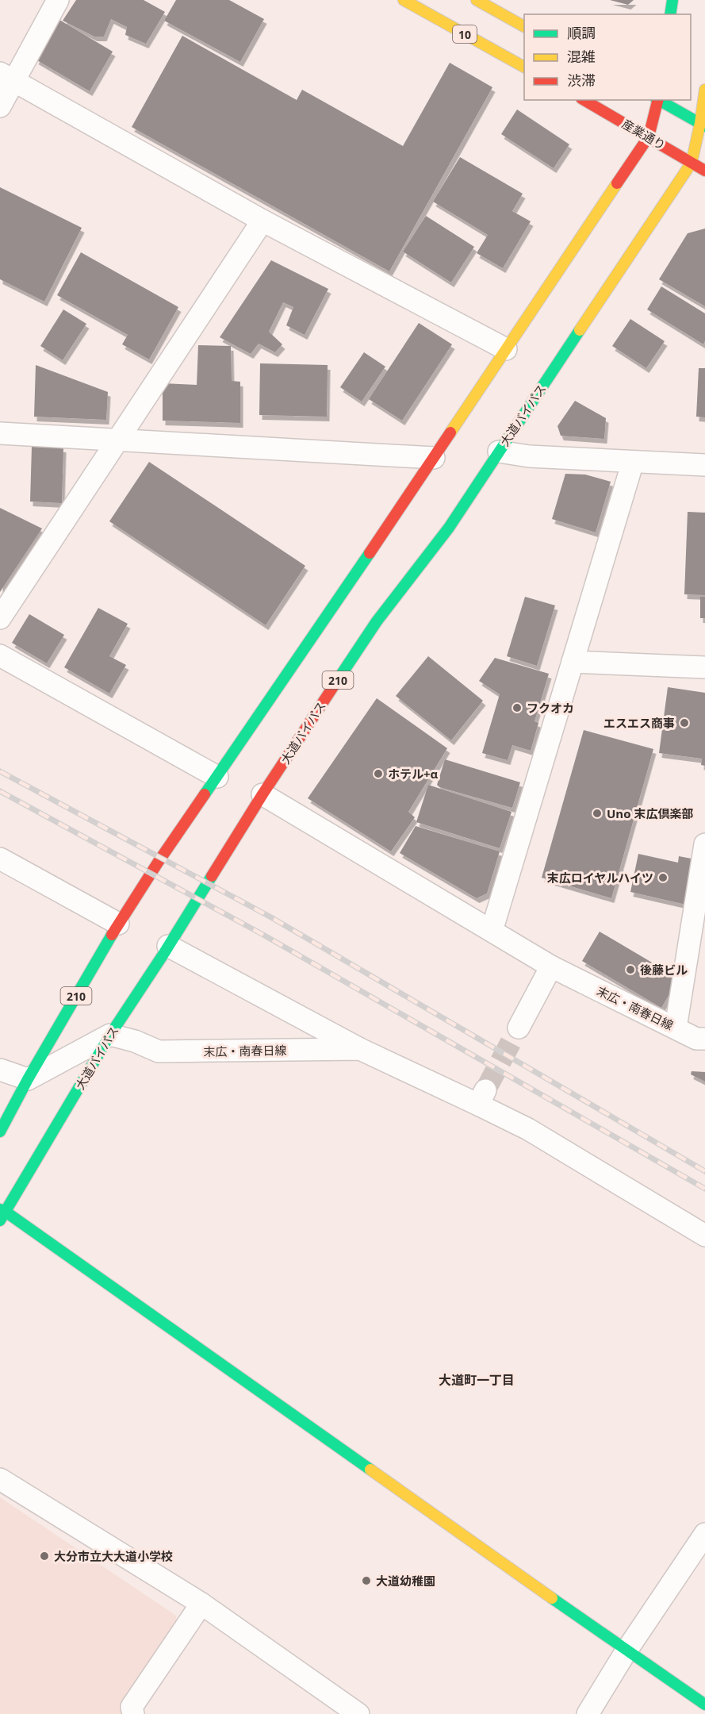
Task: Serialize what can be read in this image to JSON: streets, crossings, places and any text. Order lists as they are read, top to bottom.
{
  "streets": {
    "main road": [
      "10",
      "産業通り",
      "大道バイパス",
      "210"
    ],
    "street": ["末広・南春日線"]
  },
  "crossings": [
    ["産業通り", "大道バイパス"],
    ["産業通り", "210"],
    ["大道バイパス", "末広・南春日線"]
  ],
  "districts": ["大道町一丁目"],
  "places": [
    "フクオカ",
    "エスエス商事",
    "ホテル+α",
    "Uno 末広倶楽部",
    "末広ロイヤルハイツ",
    "後藤ビル",
    "大分市立大大道小学校",
    "大道幼稚園"
  ],
  "legend": ["順調", "混雑", "渋滞"]
}
